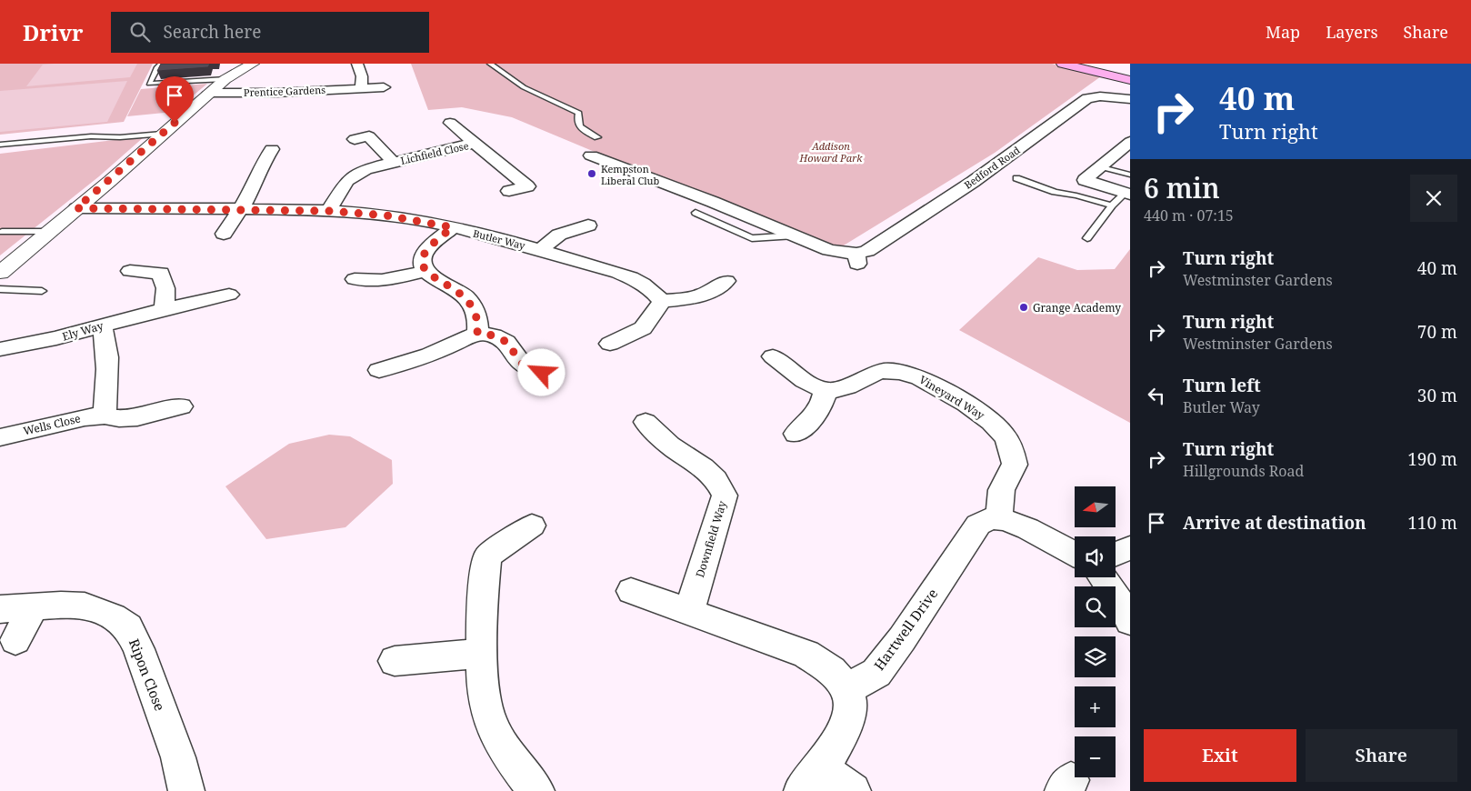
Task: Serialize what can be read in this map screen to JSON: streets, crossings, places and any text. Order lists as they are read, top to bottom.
{
  "streets": {
    "street": [
      "Prentice Gardens",
      "Lichfield Close",
      "Bedford Road",
      "Butler Way",
      "Ely Way",
      "Vineyard Way",
      "Wells Close",
      "Downfield Way",
      "Hartwell Drive",
      "Ripon Close"
    ]
  },
  "crossings": [
    ["Lichfield Close", "Butler Way"],
    ["Vineyard Way", "Hartwell Drive"]
  ],
  "parks": ["Addison Howard Park"],
  "places": ["Kempston Liberal Club", "Grange Academy"],
  "north": "left",
  "page": {
    "header": "Drivr",
    "search": "Search here",
    "nav": ["Map", "Layers", "Share"],
    "turn": ["40 m", "Turn right"],
    "heading": ["6 min", "440 m · 07:15"],
    "list": [
      {
        "name": "Turn right",
        "note": "Westminster Gardens",
        "value": "40 m"
      },
      {
        "name": "Turn right",
        "note": "Westminster Gardens",
        "value": "70 m"
      },
      {
        "name": "Turn left",
        "note": "Butler Way",
        "value": "30 m"
      },
      {
        "name": "Turn right",
        "note": "Hillgrounds Road",
        "value": "190 m"
      },
      {
        "name": "Arrive at destination",
        "value": "110 m"
      }
    ],
    "map_buttons": ["+", "−"],
    "buttons": ["Exit", "Share"]
  }
}
